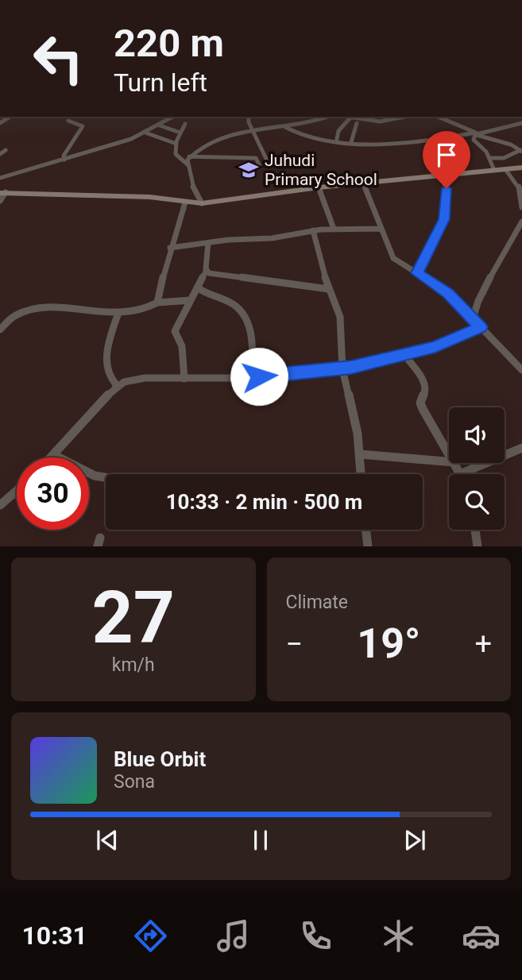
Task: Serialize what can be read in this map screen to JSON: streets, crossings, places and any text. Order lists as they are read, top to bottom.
{
  "places": {
    "school or university": ["Juhudi Primary School"]
  },
  "page": {
    "turn": ["220 m", "Turn left"],
    "limit": "30",
    "trip": "10:33 · 2 min · 500 m",
    "tile": [
      ["27", "km/h"],
      "Climate"
    ],
    "heat": ["−", "19°", "+"],
    "song": ["Blue Orbit", "Sona"],
    "tabs": "10:31"
  }
}
